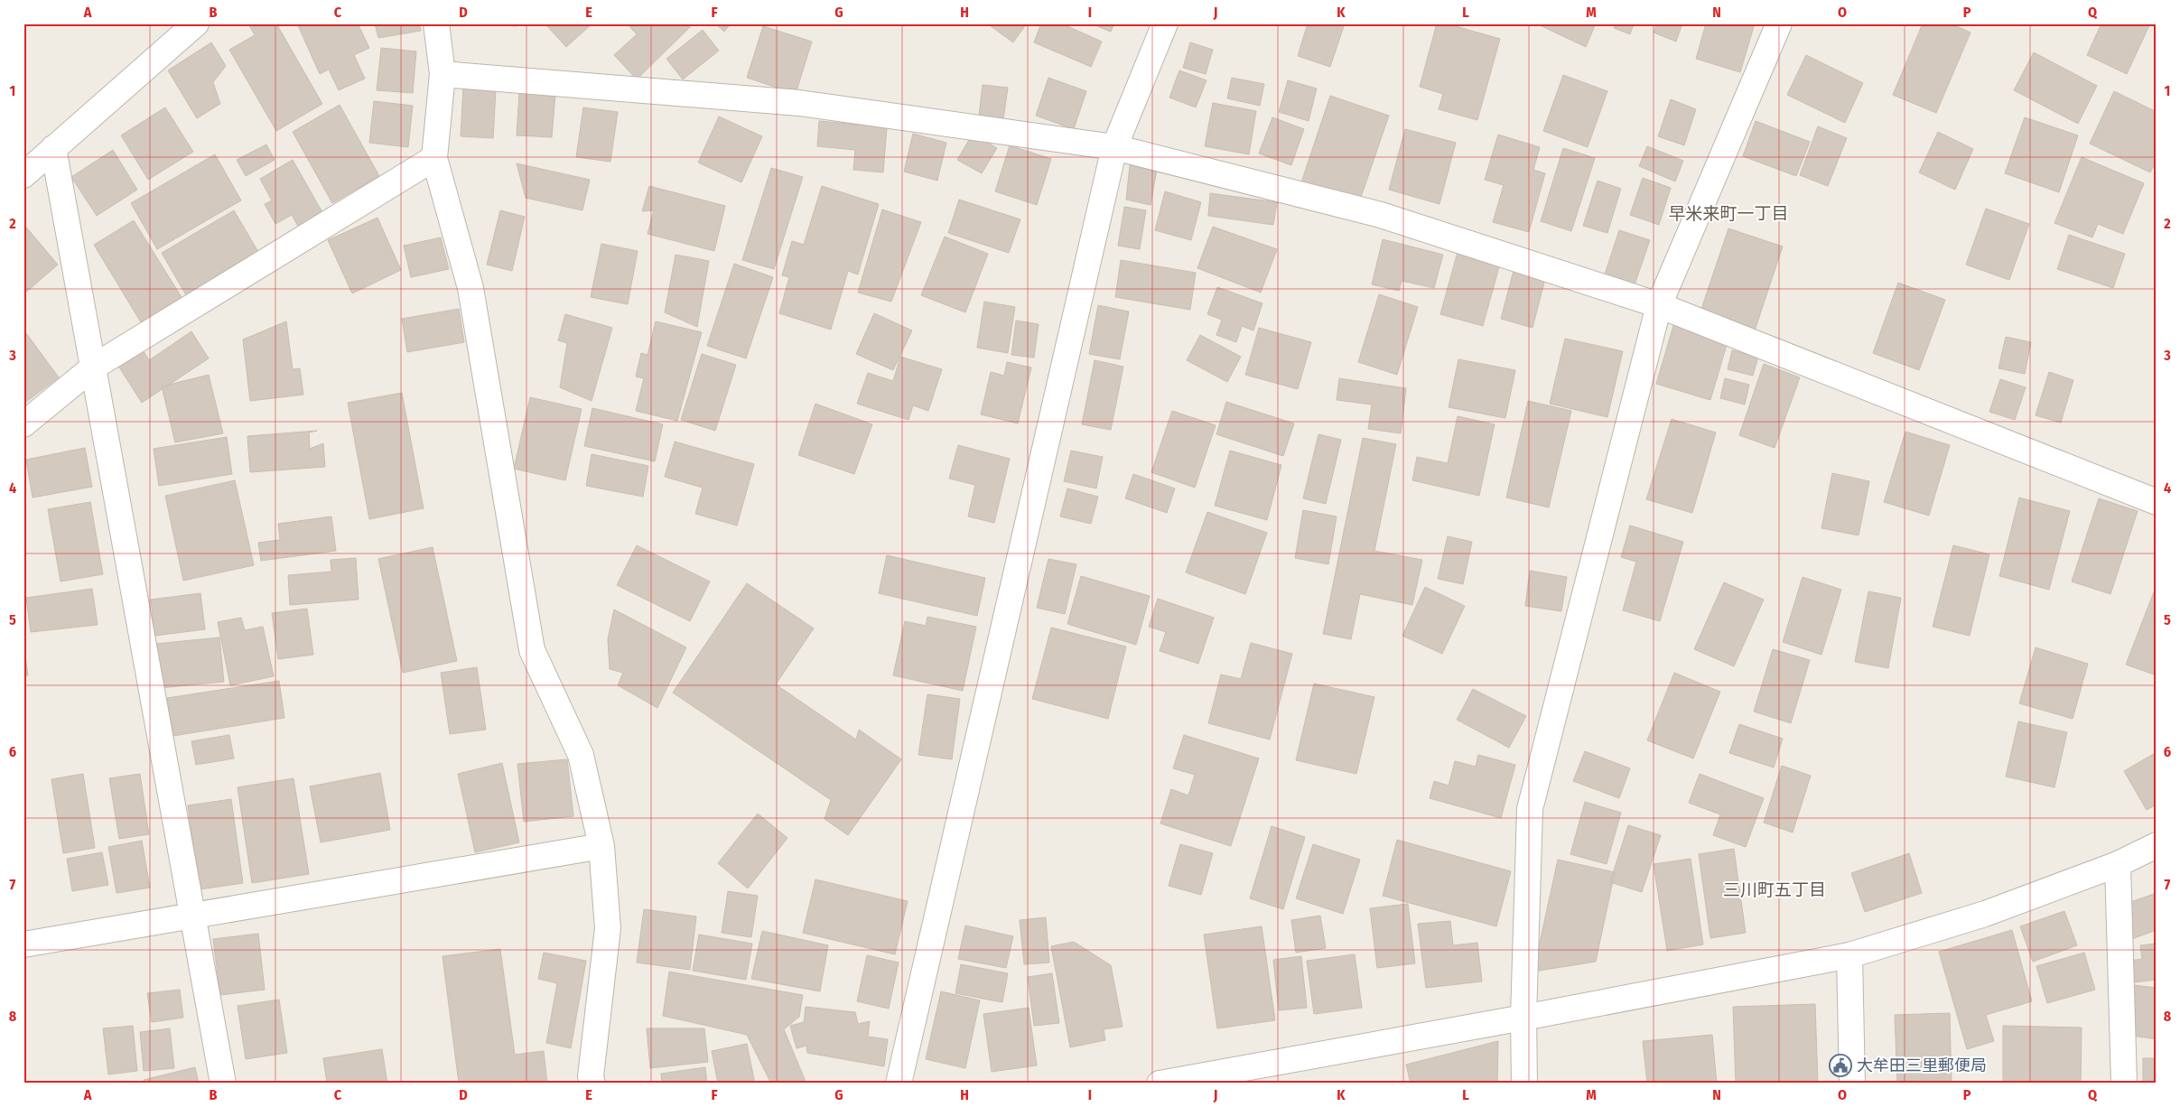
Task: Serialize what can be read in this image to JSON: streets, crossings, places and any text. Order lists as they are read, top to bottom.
{
  "districts": ["早米来町一丁目", "三川町五丁目"],
  "places": {
    "public building": ["大牟田三里郵便局"]
  },
  "grid": {
    "columns": [
      "A",
      "B",
      "C",
      "D",
      "E",
      "F",
      "G",
      "H",
      "I",
      "J",
      "K",
      "L",
      "M",
      "N",
      "O",
      "P",
      "Q"
    ],
    "rows": [
      "1",
      "2",
      "3",
      "4",
      "5",
      "6",
      "7",
      "8"
    ]
  }
}
